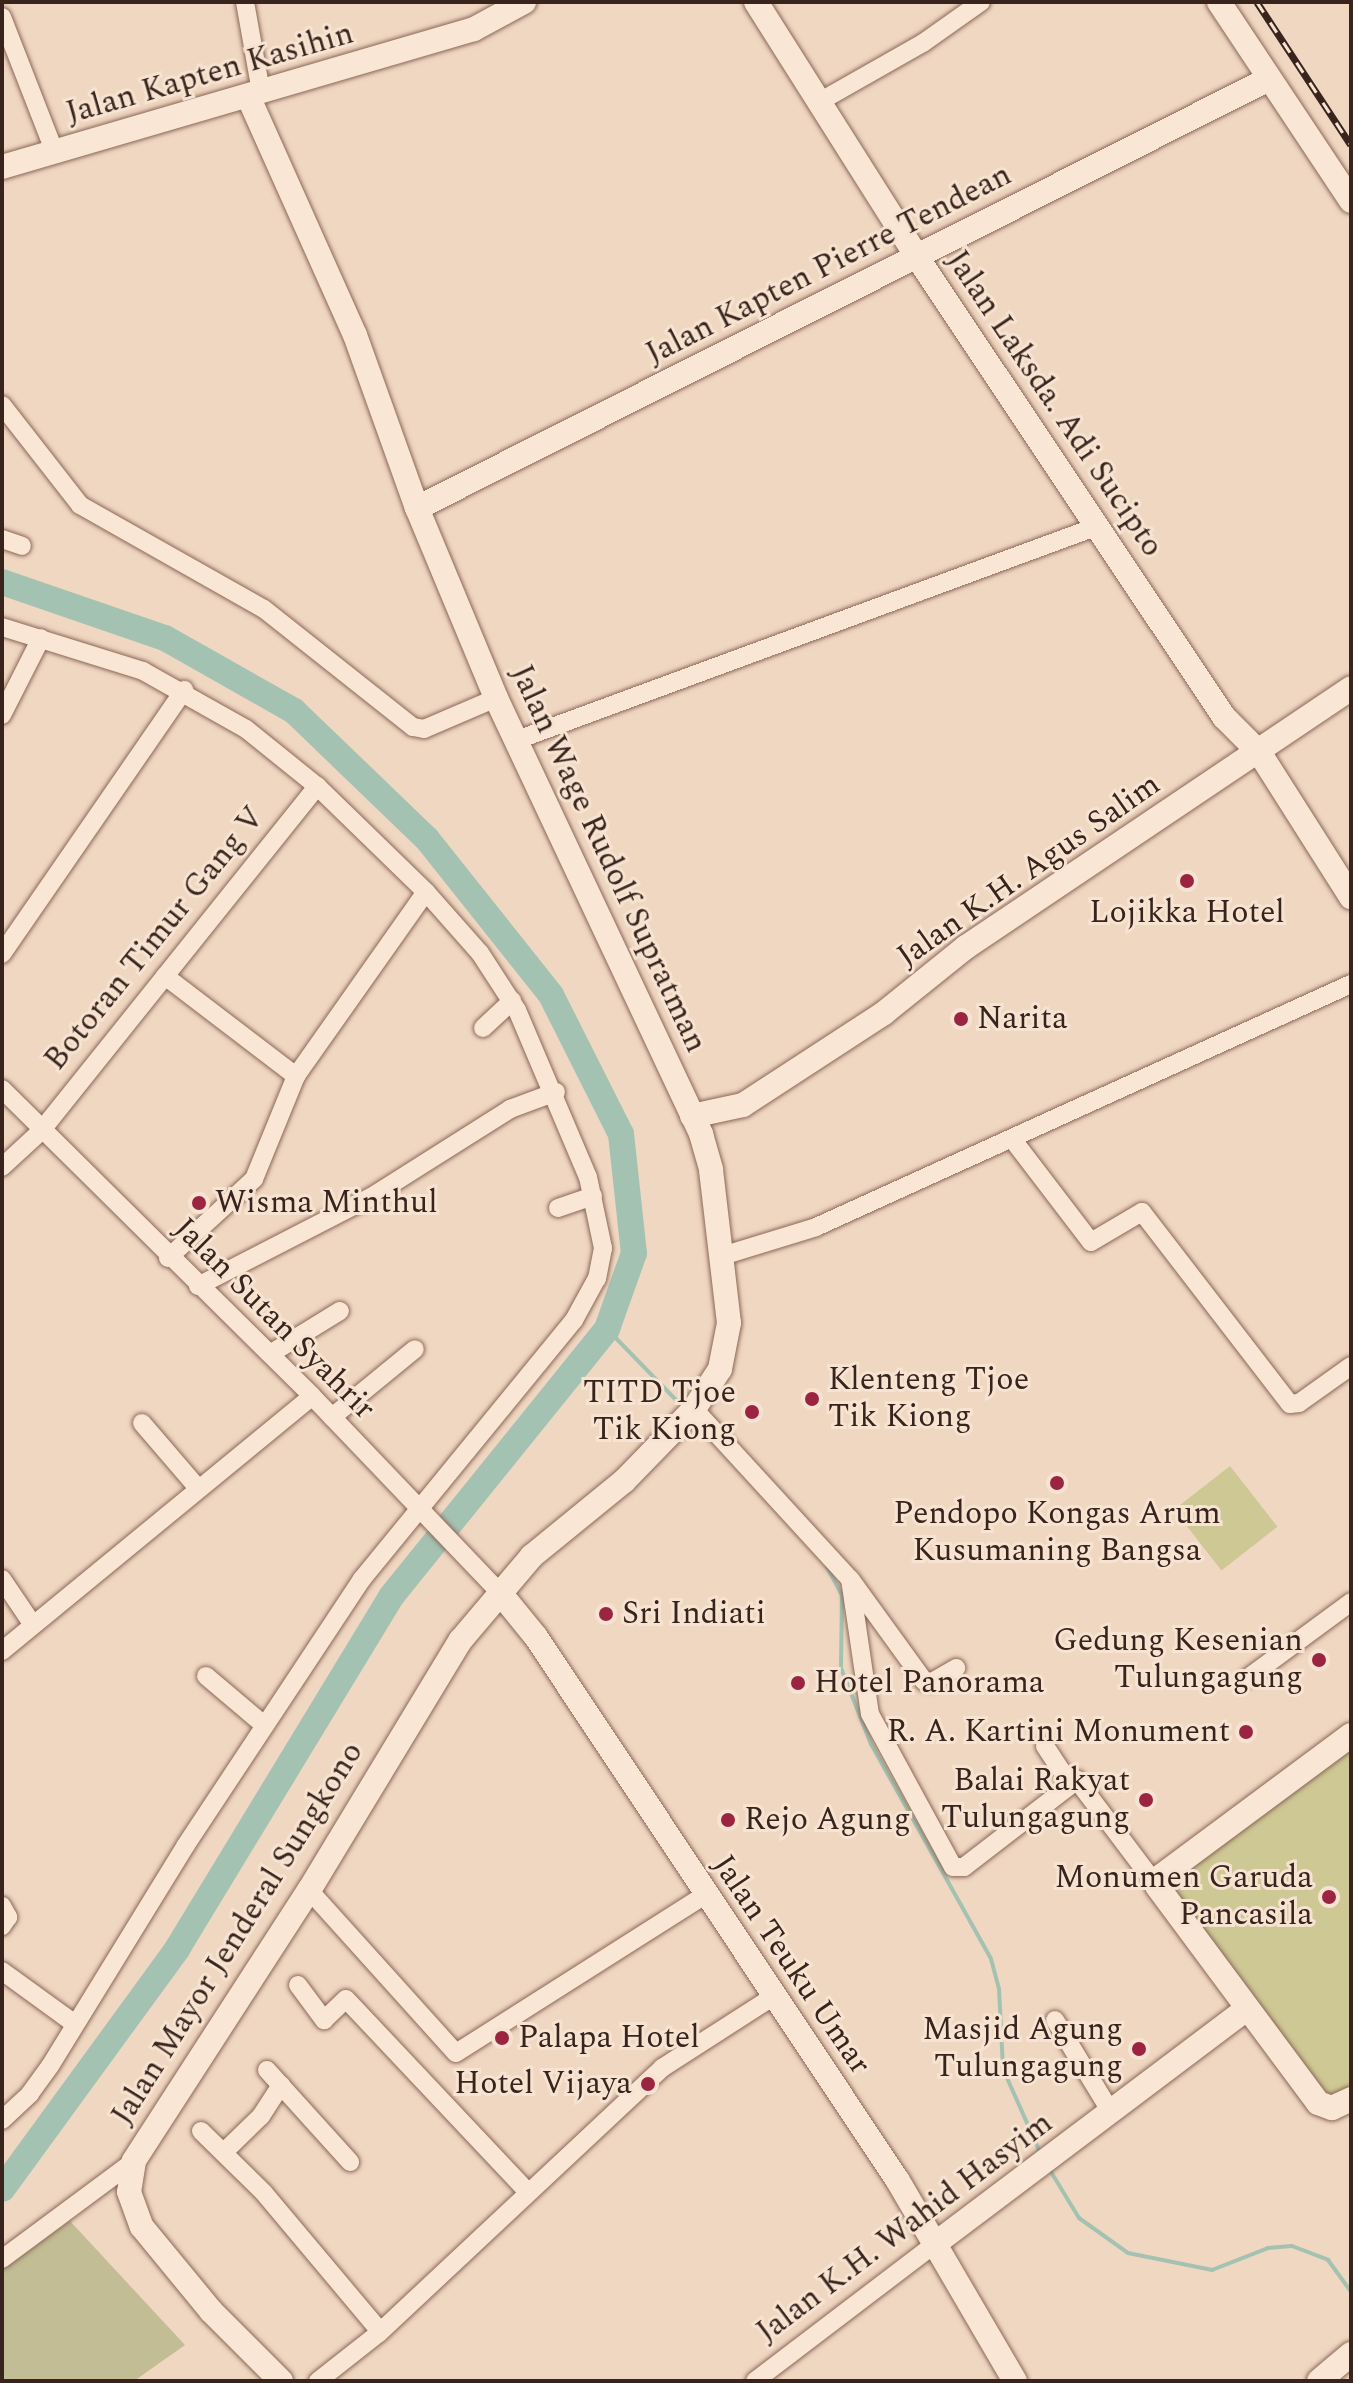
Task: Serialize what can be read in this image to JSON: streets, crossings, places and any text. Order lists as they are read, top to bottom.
{
  "streets": {
    "street": [
      "Jalan Kapten Kasihin",
      "Jalan Kapten Pierre Tendean",
      "Jalan Laksda. Adi Sucipto",
      "Jalan Wage Rudolf Supratman",
      "Jalan K.H. Agus Salim",
      "Botoran Timur Gang V",
      "Jalan Sutan Syahrir",
      "Jalan Mayor Jenderal Sungkono",
      "Jalan Teuku Umar",
      "Jalan K.H. Wahid Hasyim"
    ]
  },
  "crossings": [
    ["Jalan Kapten Kasihin", "Jalan Wage Rudolf Supratman"],
    ["Jalan Kapten Pierre Tendean", "Jalan Laksda. Adi Sucipto"],
    ["Jalan Kapten Pierre Tendean", "Jalan Wage Rudolf Supratman"],
    ["Jalan Laksda. Adi Sucipto", "Jalan K.H. Agus Salim"],
    ["Jalan Wage Rudolf Supratman", "Jalan K.H. Agus Salim"],
    ["Jalan Wage Rudolf Supratman", "Jalan Sutan Syahrir"],
    ["Jalan Wage Rudolf Supratman", "Jalan Mayor Jenderal Sungkono"],
    ["Jalan Wage Rudolf Supratman", "Jalan Teuku Umar"],
    ["Botoran Timur Gang V", "Jalan Sutan Syahrir"],
    ["Jalan Sutan Syahrir", "Jalan Mayor Jenderal Sungkono"],
    ["Jalan Sutan Syahrir", "Jalan Teuku Umar"],
    ["Jalan Mayor Jenderal Sungkono", "Jalan Teuku Umar"],
    ["Jalan Teuku Umar", "Jalan K.H. Wahid Hasyim"]
  ],
  "places": [
    "Lojikka Hotel",
    "Narita",
    "Wisma Minthul",
    "Klenteng Tjoe Tik Kiong",
    "TITD Tjoe Tik Kiong",
    "Pendopo Kongas Arum Kusumaning Bangsa",
    "Sri Indiati",
    "Gedung Kesenian Tulungagung",
    "Hotel Panorama",
    "R. A. Kartini Monument",
    "Balai Rakyat Tulungagung",
    "Rejo Agung",
    "Monumen Garuda Pancasila",
    "Palapa Hotel",
    "Masjid Agung Tulungagung",
    "Hotel Vijaya"
  ]
}
